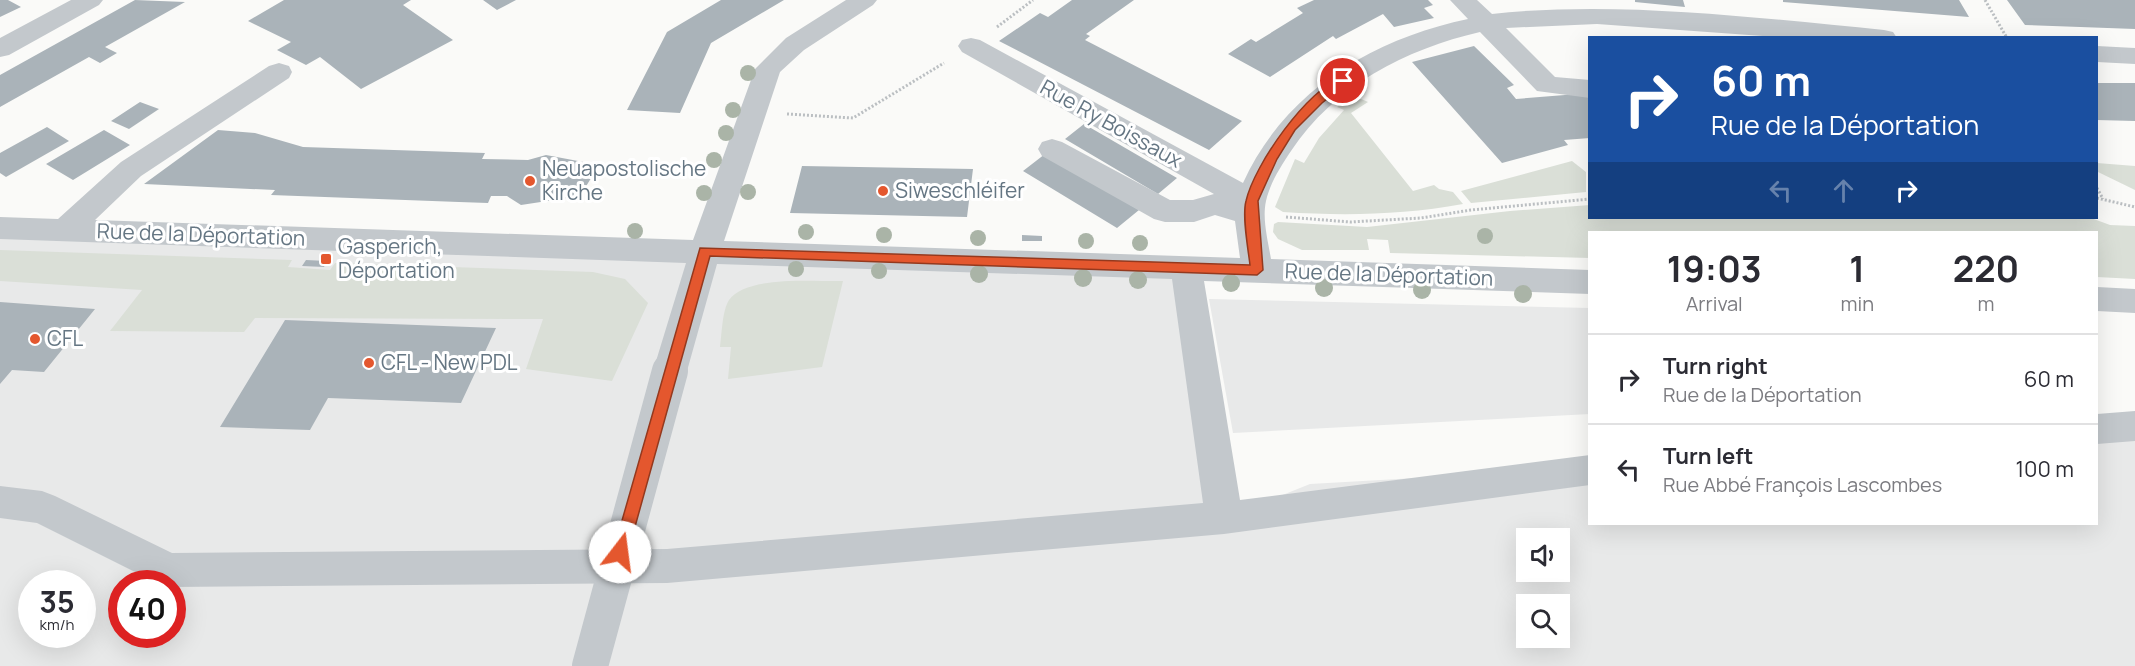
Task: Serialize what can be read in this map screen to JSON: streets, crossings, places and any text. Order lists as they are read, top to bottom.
{
  "streets": {
    "street": ["Rue Ry Boissaux", "Rue de la Déportation"]
  },
  "places": {
    "other": [
      "Neuapostolische Kirche",
      "Siweschléifer",
      "CFL",
      "CFL - New PDL"
    ],
    "transit": ["Gasperich, Déportation"]
  },
  "page": {
    "turn": ["60 m", "Rue de la Déportation"],
    "eta": [
      "19:03",
      "Arrival",
      "1",
      "min",
      "220",
      "m"
    ],
    "list": [
      {
        "name": "Turn right",
        "note": "Rue de la Déportation",
        "value": "60 m"
      },
      {
        "name": "Turn left",
        "note": "Rue Abbé François Lascombes",
        "value": "100 m"
      }
    ],
    "speed": "35 km/h",
    "limit": "40"
  }
}
